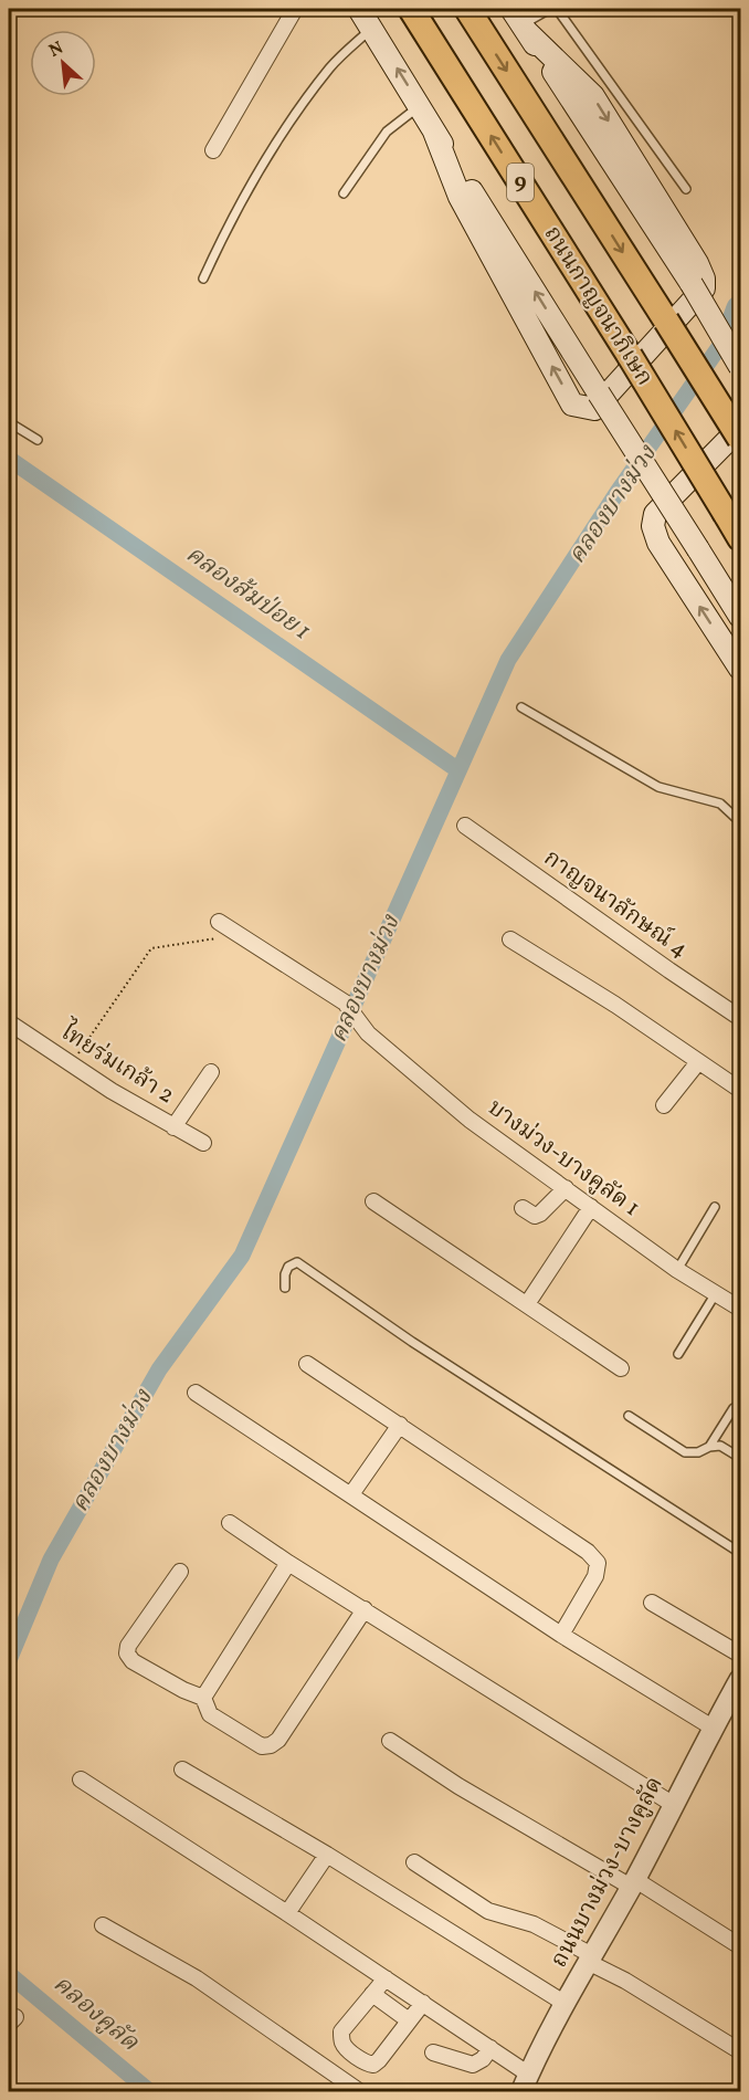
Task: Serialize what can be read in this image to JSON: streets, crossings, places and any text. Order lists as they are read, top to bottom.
{
  "streets": {
    "highway": ["9", "ถนนกาญจนาภิเษก"],
    "street": [
      "กาญจนาลักษณ์ 4",
      "ไทยร่มเกล้า 2",
      "บางม่วง-บางคูลัด 1",
      "ถนนบางม่วง-บางคูลัด"
    ]
  },
  "water": ["คลองบางม่วง", "คลองส้มป่อย 1", "คลองคูลัด"],
  "north": "top left"
}
